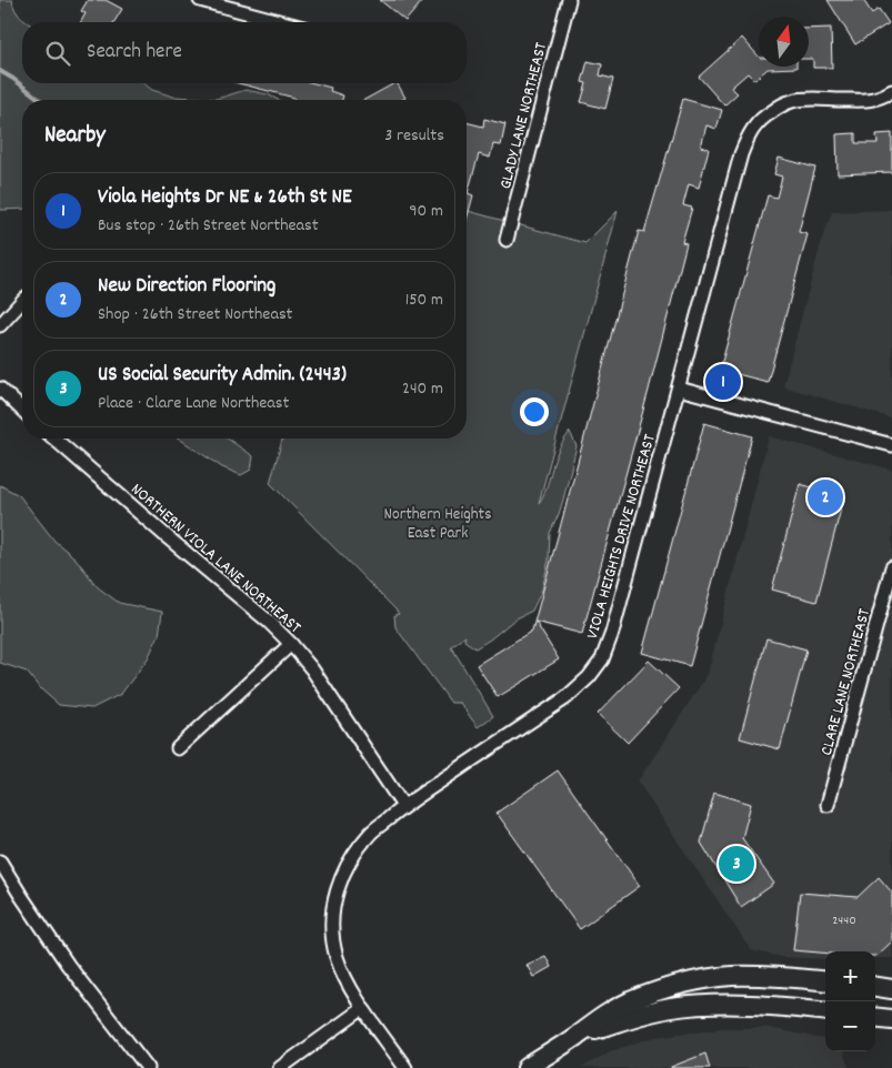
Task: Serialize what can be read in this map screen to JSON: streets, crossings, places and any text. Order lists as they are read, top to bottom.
{
  "streets": {
    "street": [
      "GLADY LANE NORTHEAST",
      "VIOLA HEIGHTS DRIVE NORTHEAST",
      "NORTHERN VIOLA LANE NORTHEAST",
      "CLARE LANE NORTHEAST"
    ]
  },
  "crossings": [
    ["VIOLA HEIGHTS DRIVE NORTHEAST", "NORTHERN VIOLA LANE NORTHEAST"]
  ],
  "parks": ["Northern Heights East Park"],
  "house_numbers": ["2440"],
  "north": "top",
  "page": {
    "search": "Search here",
    "heading": ["Nearby", "3 results"],
    "list": [
      {
        "mark": "1",
        "name": "Viola Heights Dr NE & 26th St NE",
        "note": "Bus stop · 26th Street Northeast",
        "value": "90 m"
      },
      {
        "mark": "2",
        "name": "New Direction Flooring",
        "note": "Shop · 26th Street Northeast",
        "value": "150 m"
      },
      {
        "mark": "3",
        "name": "US Social Security Admin. (2443)",
        "note": "Place · Clare Lane Northeast",
        "value": "240 m"
      }
    ],
    "pins": ["1", "2", "3"],
    "map_buttons": ["+", "−"]
  }
}
